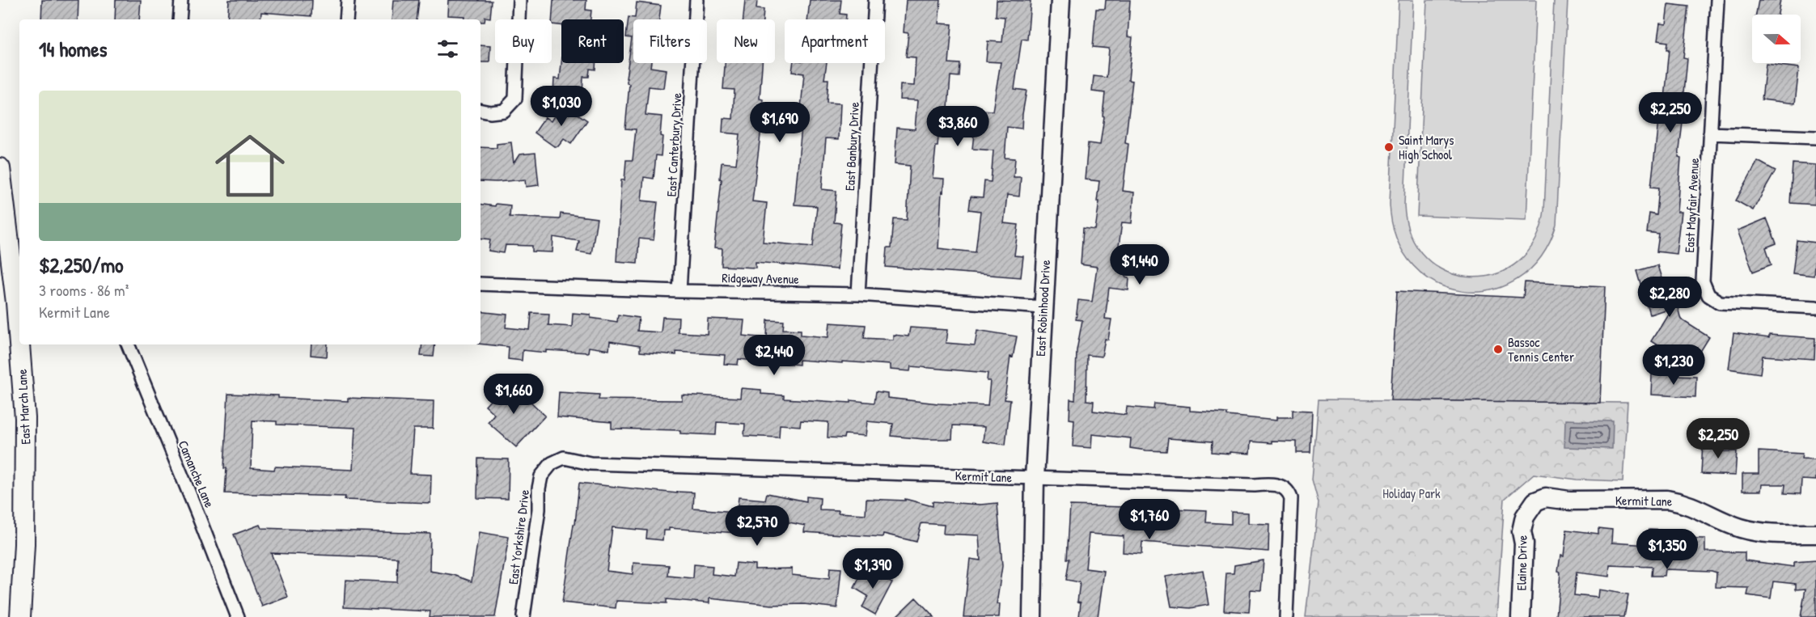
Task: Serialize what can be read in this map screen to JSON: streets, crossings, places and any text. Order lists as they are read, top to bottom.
{
  "streets": {
    "main road": ["East March Lane"],
    "street": [
      "East Canterbury Drive",
      "East Banbury Drive",
      "East Mayfair Avenue",
      "Ridgeway Avenue",
      "East Robinhood Drive",
      "Camanche Lane",
      "Kermit Lane",
      "East Yorkshire Drive",
      "Elaine Drive"
    ]
  },
  "crossings": [
    ["East Canterbury Drive", "Ridgeway Avenue"],
    ["East Banbury Drive", "Ridgeway Avenue"],
    ["Ridgeway Avenue", "East Robinhood Drive"],
    ["East Robinhood Drive", "Kermit Lane"],
    ["Kermit Lane", "East Yorkshire Drive"],
    ["Kermit Lane", "Elaine Drive"]
  ],
  "parks": ["Holiday Park"],
  "places": ["Saint Marys High School", "Bassoc Tennis Center"],
  "north": "right",
  "page": {
    "chip": [
      "Buy",
      "Rent",
      "Filters",
      "New",
      "Apartment"
    ],
    "heading": "14 homes",
    "list": [
      {
        "name": "$2,250/mo",
        "note": "3 rooms · 86 m² · Kermit Lane"
      }
    ],
    "price": [
      "$1,030",
      "$2,250",
      "$1,690",
      "$3,860",
      "$1,440",
      "$2,280",
      "$2,440",
      "$1,230",
      "$1,660",
      "$2,250",
      "$1,760",
      "$2,570",
      "$1,350",
      "$1,390"
    ]
  }
}
